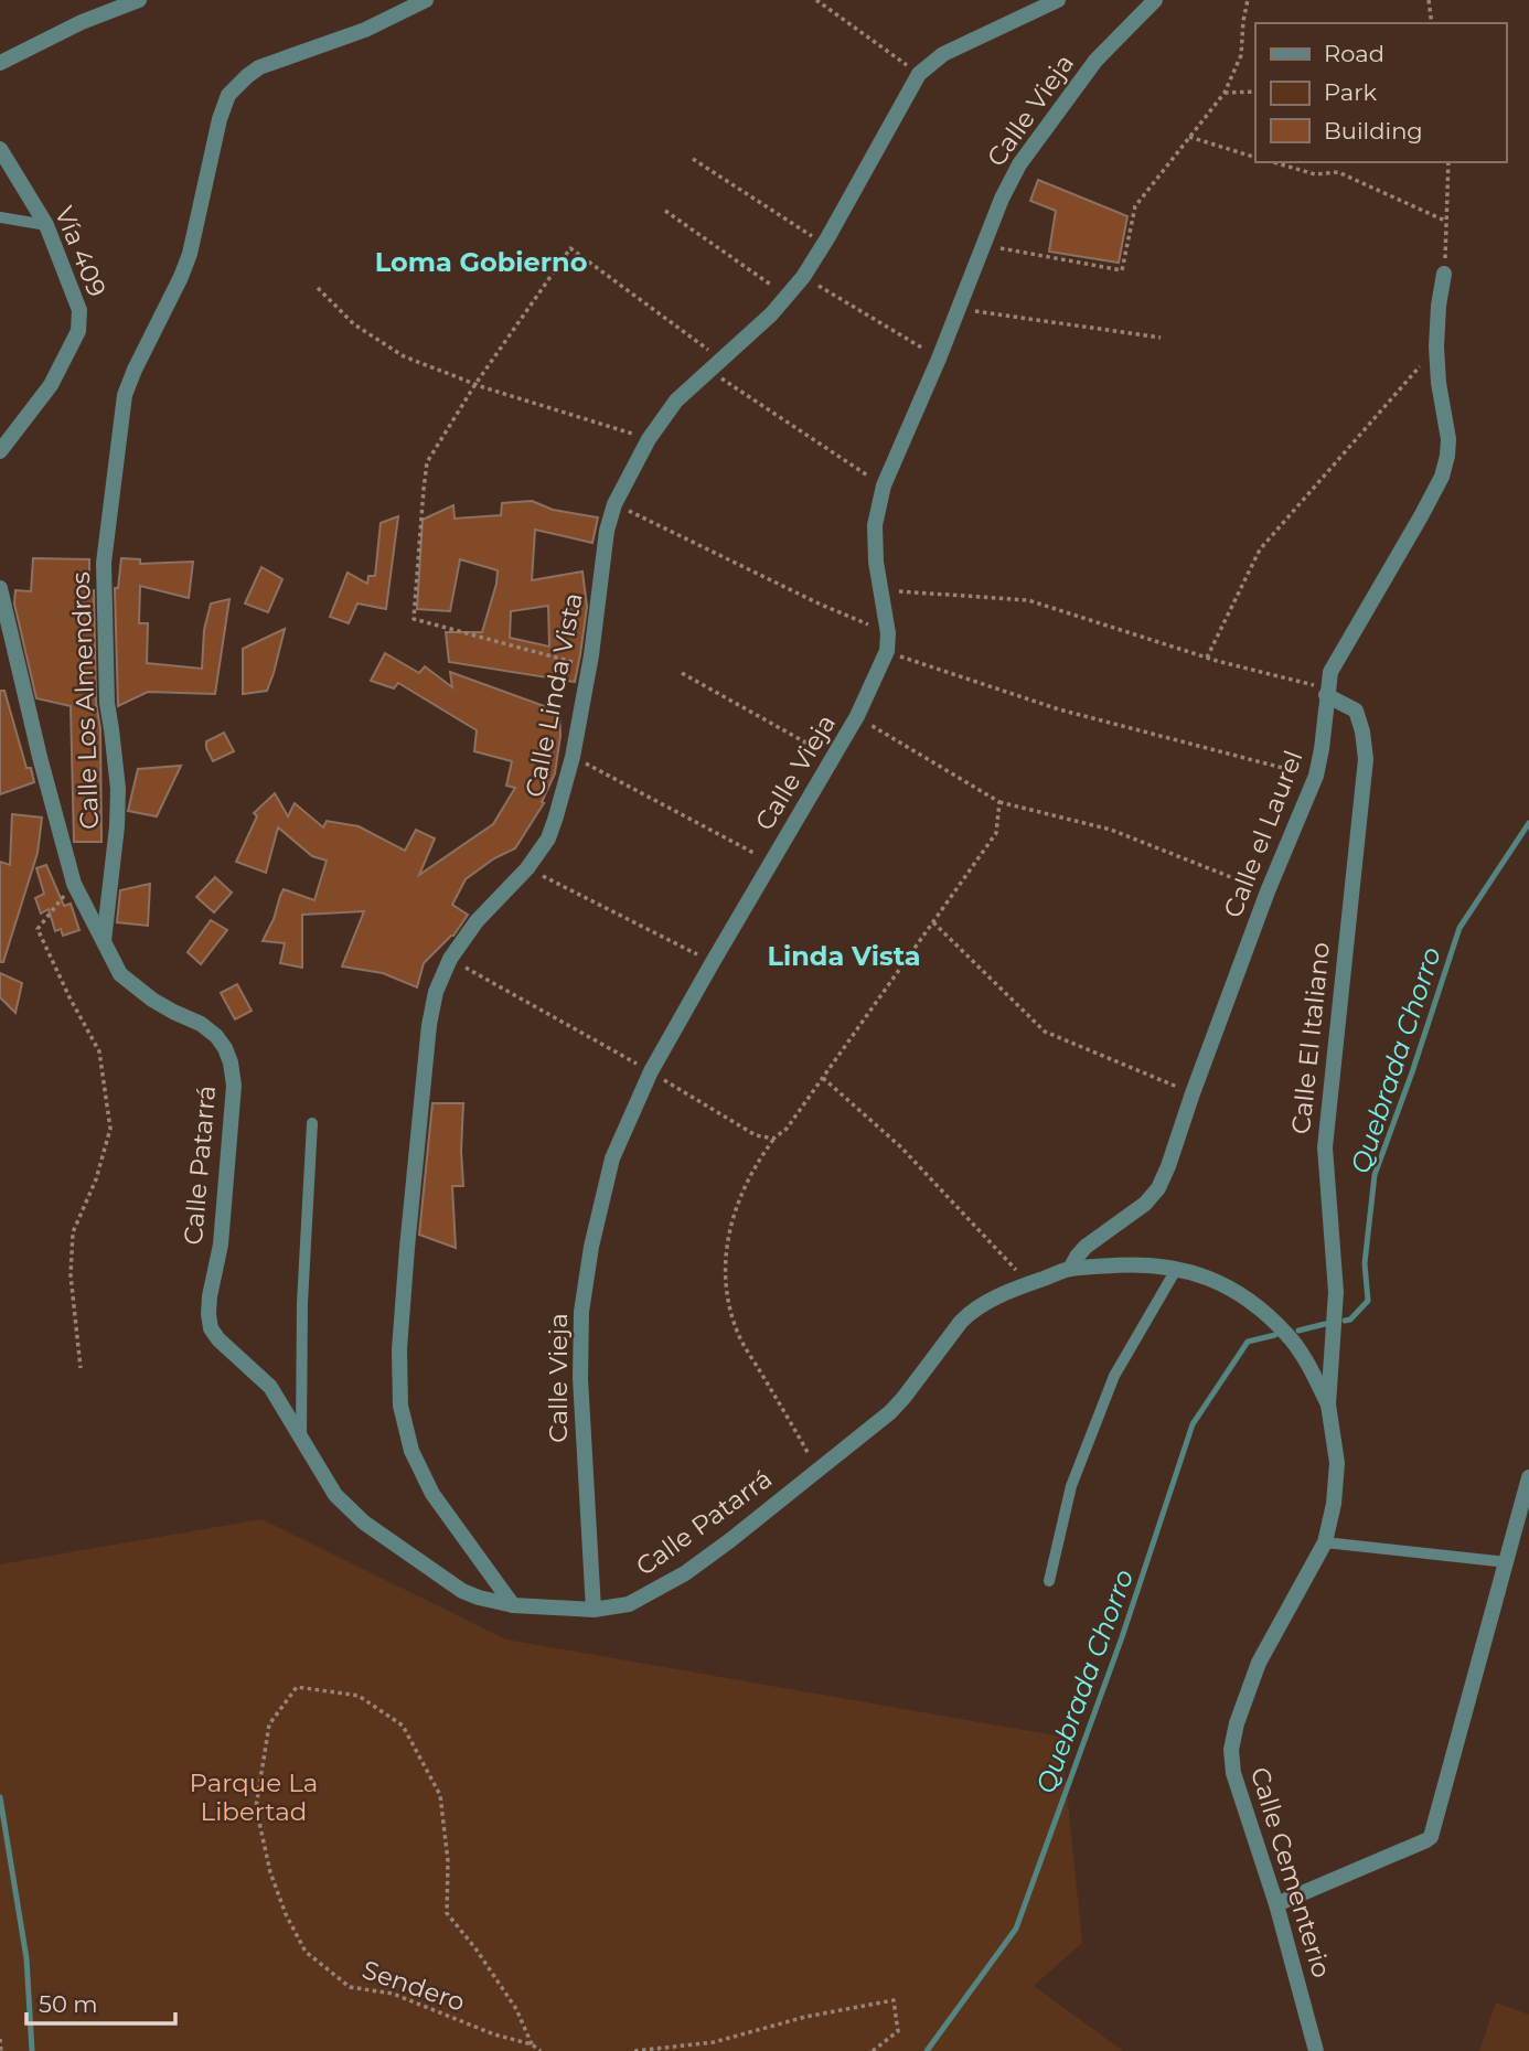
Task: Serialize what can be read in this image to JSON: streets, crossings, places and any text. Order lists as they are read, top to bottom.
{
  "streets": {
    "street": [
      "Calle Vieja",
      "Vía 409",
      "Calle Linda Vista",
      "Calle Los Almendros",
      "Calle el Laurel",
      "Calle El Italiano",
      "Calle Patarrá",
      "Calle Cementerio"
    ],
    "path": ["Sendero"]
  },
  "crossings": [
    ["Calle Vieja", "Calle Patarrá"],
    ["Calle Linda Vista", "Calle Patarrá"],
    ["Calle Los Almendros", "Calle Patarrá"],
    ["Calle el Laurel", "Calle El Italiano"],
    ["Calle el Laurel", "Calle Patarrá"],
    ["Calle El Italiano", "Calle Patarrá"],
    ["Calle El Italiano", "Calle Cementerio"],
    ["Calle Patarrá", "Calle Cementerio"]
  ],
  "districts": ["Loma Gobierno", "Linda Vista"],
  "water": ["Quebrada Chorro"],
  "parks": ["Parque La Libertad"],
  "legend": ["Road", "Park", "Building"],
  "scale_bar": "50 m"
}
